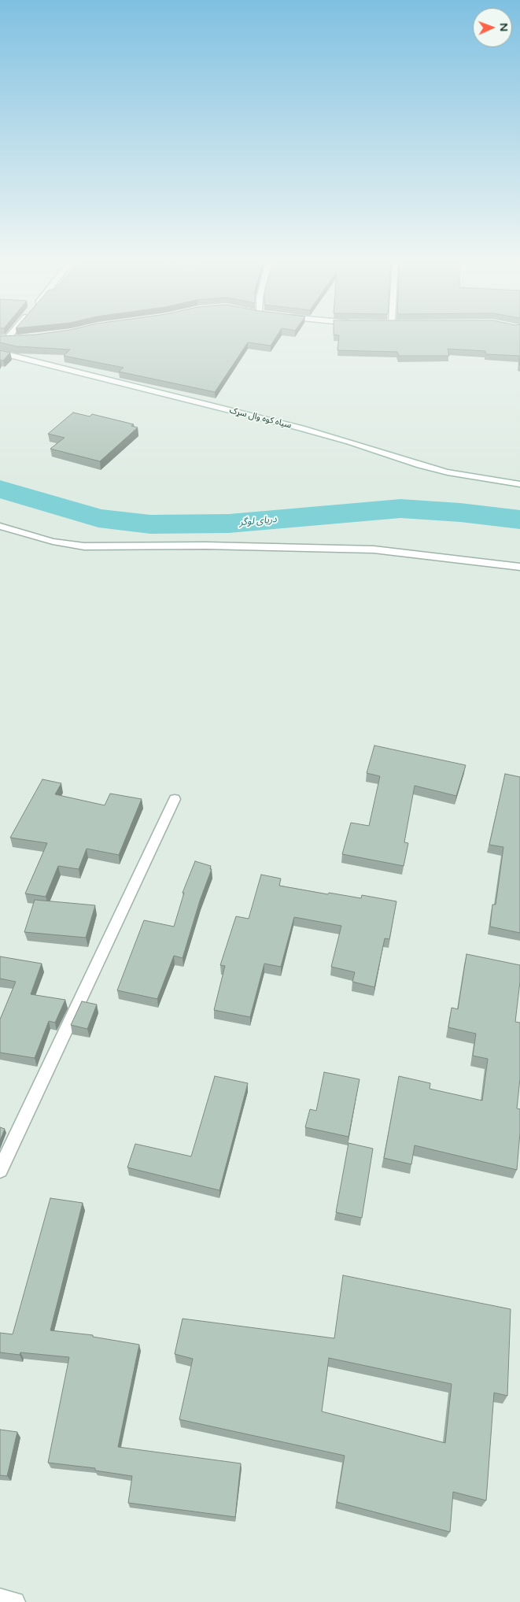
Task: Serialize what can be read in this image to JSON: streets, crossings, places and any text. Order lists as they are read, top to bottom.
{
  "streets": {
    "street": ["سیاه کوه وال سړک"]
  },
  "water": ["دریای لوگر"],
  "north": "right"
}
